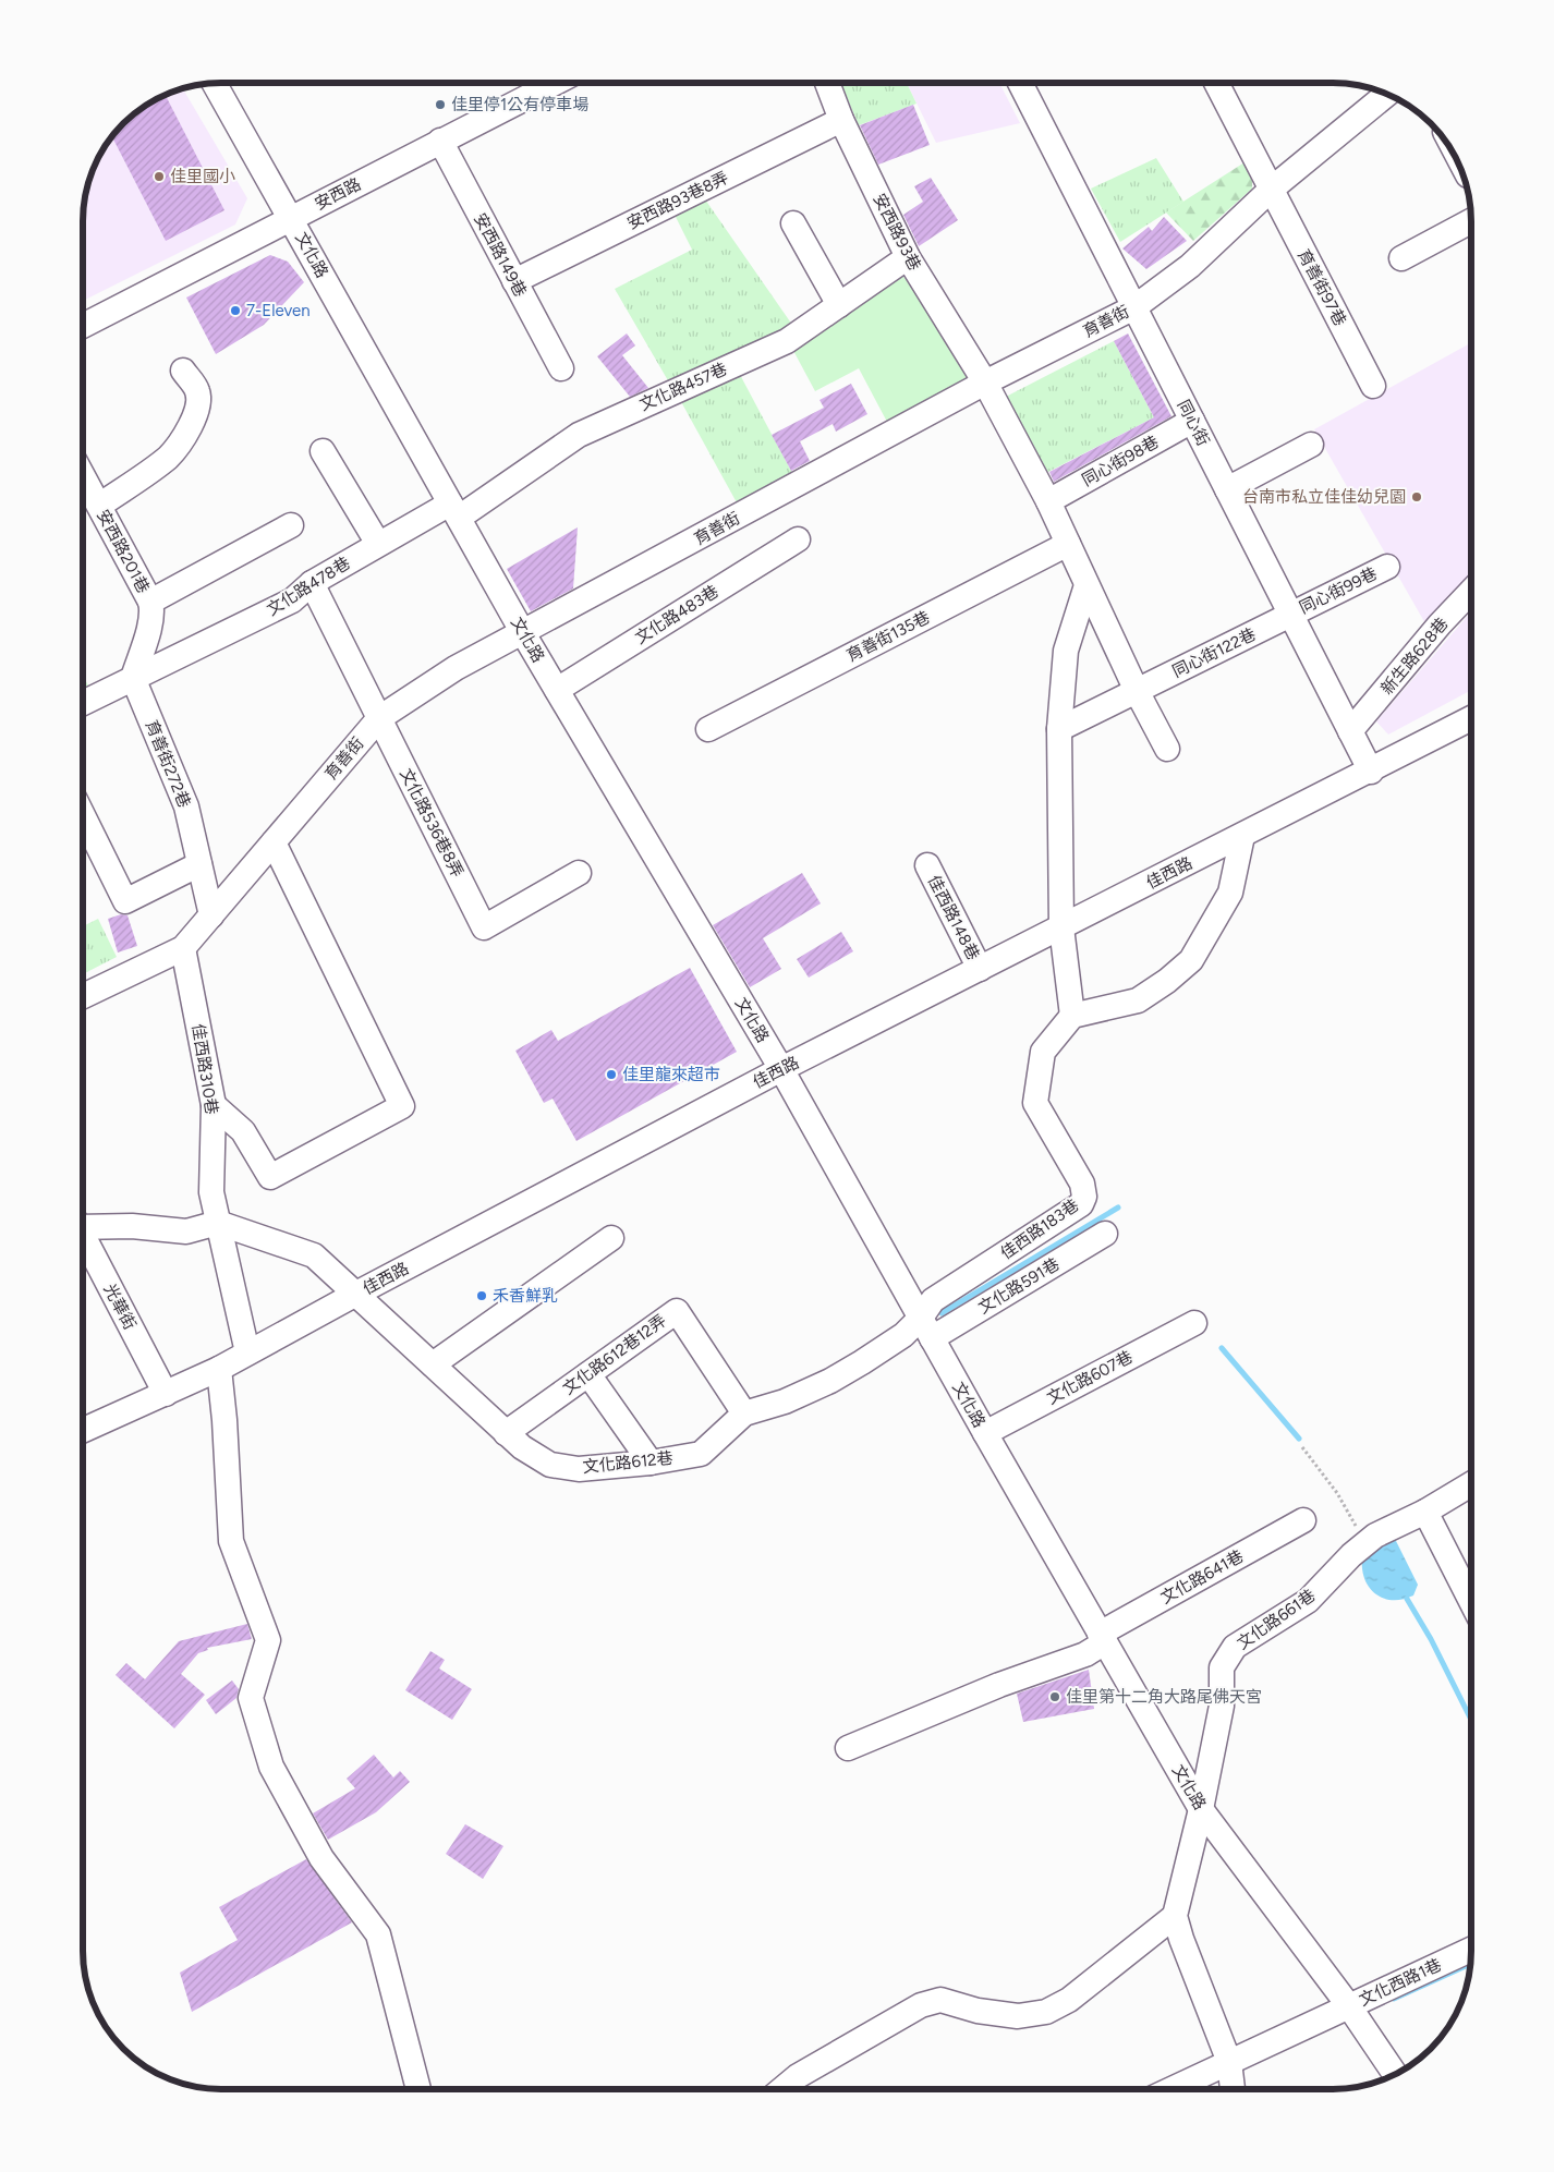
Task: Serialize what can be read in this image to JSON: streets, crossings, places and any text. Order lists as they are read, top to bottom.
{
  "streets": {
    "street": [
      "安西路",
      "安西路93巷8弄",
      "安西路93巷",
      "文化路",
      "安西路149巷",
      "育善街97巷",
      "育善街",
      "文化路457巷",
      "同心街",
      "同心街98巷",
      "安西路201巷",
      "文化路478巷",
      "同心街99巷",
      "文化路483巷",
      "育善街135巷",
      "同心街122巷",
      "新生路628巷",
      "育善街272巷",
      "文化路536巷8弄",
      "佳西路",
      "佳西路148巷",
      "佳西路310巷",
      "佳西路183巷",
      "文化路591巷",
      "光華街",
      "文化路612巷12弄",
      "文化路607巷",
      "文化路612巷",
      "文化路641巷",
      "文化路661巷",
      "文化西路1巷"
    ]
  },
  "crossings": [
    ["安西路", "文化路"],
    ["安西路", "安西路149巷"],
    ["安西路93巷8弄", "安西路93巷"],
    ["安西路93巷8弄", "安西路149巷"],
    ["安西路93巷", "育善街"],
    ["安西路93巷", "文化路457巷"],
    ["文化路", "育善街"],
    ["文化路", "文化路457巷"],
    ["文化路", "文化路478巷"],
    ["文化路", "文化路483巷"],
    ["文化路", "佳西路"],
    ["文化路", "佳西路183巷"],
    ["文化路", "文化路591巷"],
    ["文化路", "文化路607巷"],
    ["文化路", "文化路612巷"],
    ["文化路", "文化路641巷"],
    ["文化路", "文化路661巷"],
    ["文化路", "文化西路1巷"],
    ["育善街97巷", "育善街"],
    ["育善街", "同心街"],
    ["育善街", "育善街272巷"],
    ["育善街", "文化路536巷8弄"],
    ["育善街", "佳西路310巷"],
    ["文化路457巷", "文化路478巷"],
    ["同心街", "同心街98巷"],
    ["同心街", "同心街99巷"],
    ["同心街", "同心街122巷"],
    ["同心街", "新生路628巷"],
    ["同心街", "佳西路"],
    ["安西路201巷", "文化路478巷"],
    ["安西路201巷", "育善街272巷"],
    ["文化路478巷", "育善街272巷"],
    ["文化路478巷", "文化路536巷8弄"],
    ["同心街99巷", "同心街122巷"],
    ["佳西路", "佳西路148巷"],
    ["佳西路", "佳西路310巷"],
    ["佳西路", "光華街"],
    ["佳西路", "文化路612巷"],
    ["佳西路183巷", "文化路591巷"],
    ["佳西路183巷", "文化路612巷"],
    ["文化路591巷", "文化路612巷"],
    ["文化路612巷12弄", "文化路612巷"]
  ],
  "places": [
    "佳里停1公有停車場",
    "佳里國小",
    "7-Eleven",
    "台南市私立佳佳幼兒園",
    "佳里龍來超市",
    "禾香鮮乳",
    "佳里第十二角大路尾佛天宮"
  ]
}
